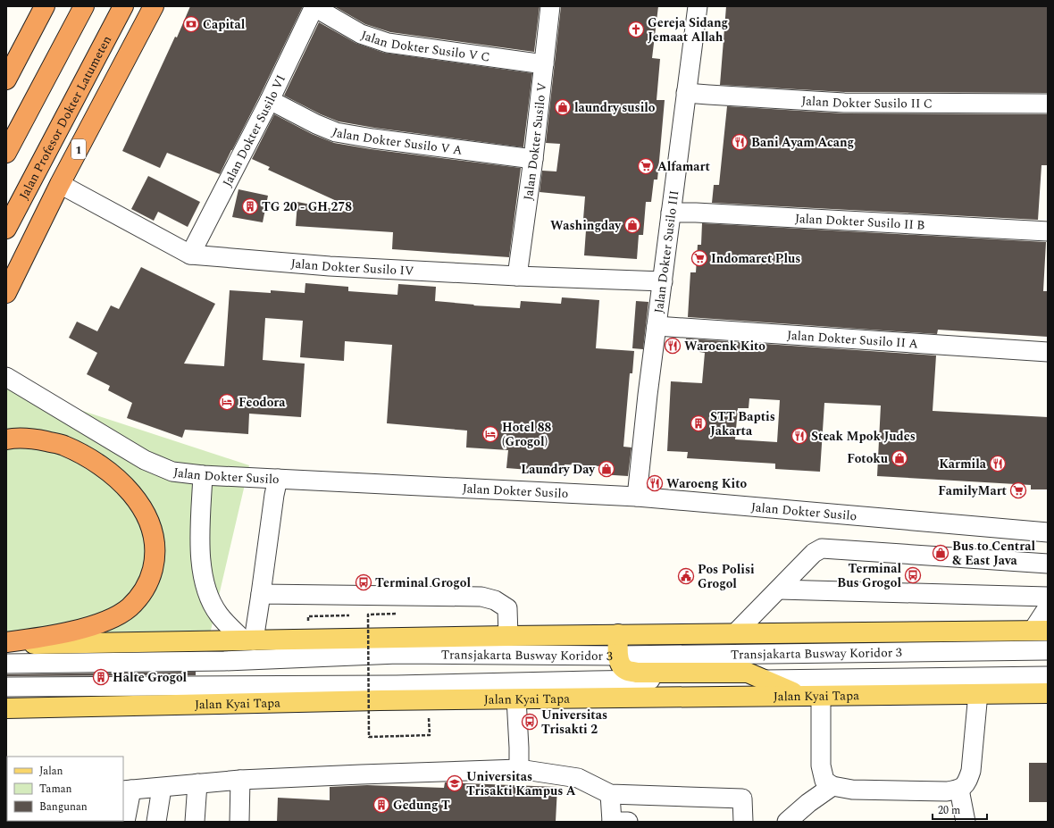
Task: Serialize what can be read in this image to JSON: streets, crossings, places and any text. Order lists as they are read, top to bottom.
{
  "streets": {
    "highway": ["Jalan Profesor Dokter Latumeten", "1"],
    "main road": ["Jalan Kyai Tapa"],
    "street": [
      "Jalan Dokter Susilo V C",
      "Jalan Dokter Susilo II C",
      "Jalan Dokter Susilo VI",
      "Jalan Dokter Susilo V A",
      "Jalan Dokter Susilo V",
      "Jalan Dokter Susilo II B",
      "Jalan Dokter Susilo III",
      "Jalan Dokter Susilo IV",
      "Jalan Dokter Susilo II A",
      "Jalan Dokter Susilo",
      "Transjakarta Busway Koridor 3"
    ]
  },
  "crossings": [
    ["Jalan Dokter Susilo V C", "Jalan Dokter Susilo VI"],
    ["Jalan Dokter Susilo V C", "Jalan Dokter Susilo V"],
    ["Jalan Dokter Susilo II C", "Jalan Dokter Susilo III"],
    ["Jalan Profesor Dokter Latumeten", "Jalan Dokter Susilo IV"],
    ["Jalan Dokter Susilo VI", "Jalan Dokter Susilo V A"],
    ["Jalan Dokter Susilo VI", "Jalan Dokter Susilo IV"],
    ["Jalan Dokter Susilo V A", "Jalan Dokter Susilo V"],
    ["Jalan Dokter Susilo V", "Jalan Dokter Susilo IV"],
    ["Jalan Dokter Susilo II B", "Jalan Dokter Susilo III"],
    ["Jalan Dokter Susilo III", "Jalan Dokter Susilo IV"],
    ["Jalan Dokter Susilo III", "Jalan Dokter Susilo II A"],
    ["Jalan Dokter Susilo III", "Jalan Dokter Susilo"]
  ],
  "places": {
    "bank": ["Capital"],
    "church": ["Gereja Sidang Jemaat Allah"],
    "shop": [
      "laundry susilo",
      "Washingday",
      "Fotoku",
      "Laundry Day",
      "Bus to Central & East Java"
    ],
    "restaurant": [
      "Bani Ayam Acang",
      "Waroenk Kito",
      "Steak Mpok Judes",
      "Karmila",
      "Waroeng Kito"
    ],
    "supermarket": ["Alfamart", "Indomaret Plus", "FamilyMart"],
    "building": [
      "TG 20 - GH 278",
      "STT Baptis Jakarta",
      "Halte Grogol",
      "Gedung T"
    ],
    "hotel": ["Feodora", "Hotel 88 (Grogol)"],
    "bus stop": ["Terminal Bus Grogol", "Terminal Grogol", "Universitas Trisakti 2"],
    "public building": ["Pos Polisi Grogol"],
    "school or university": ["Universitas Trisakti Kampus A"]
  },
  "legend": ["Jalan", "Taman", "Bangunan"],
  "scale_bar": "20 m"
}
